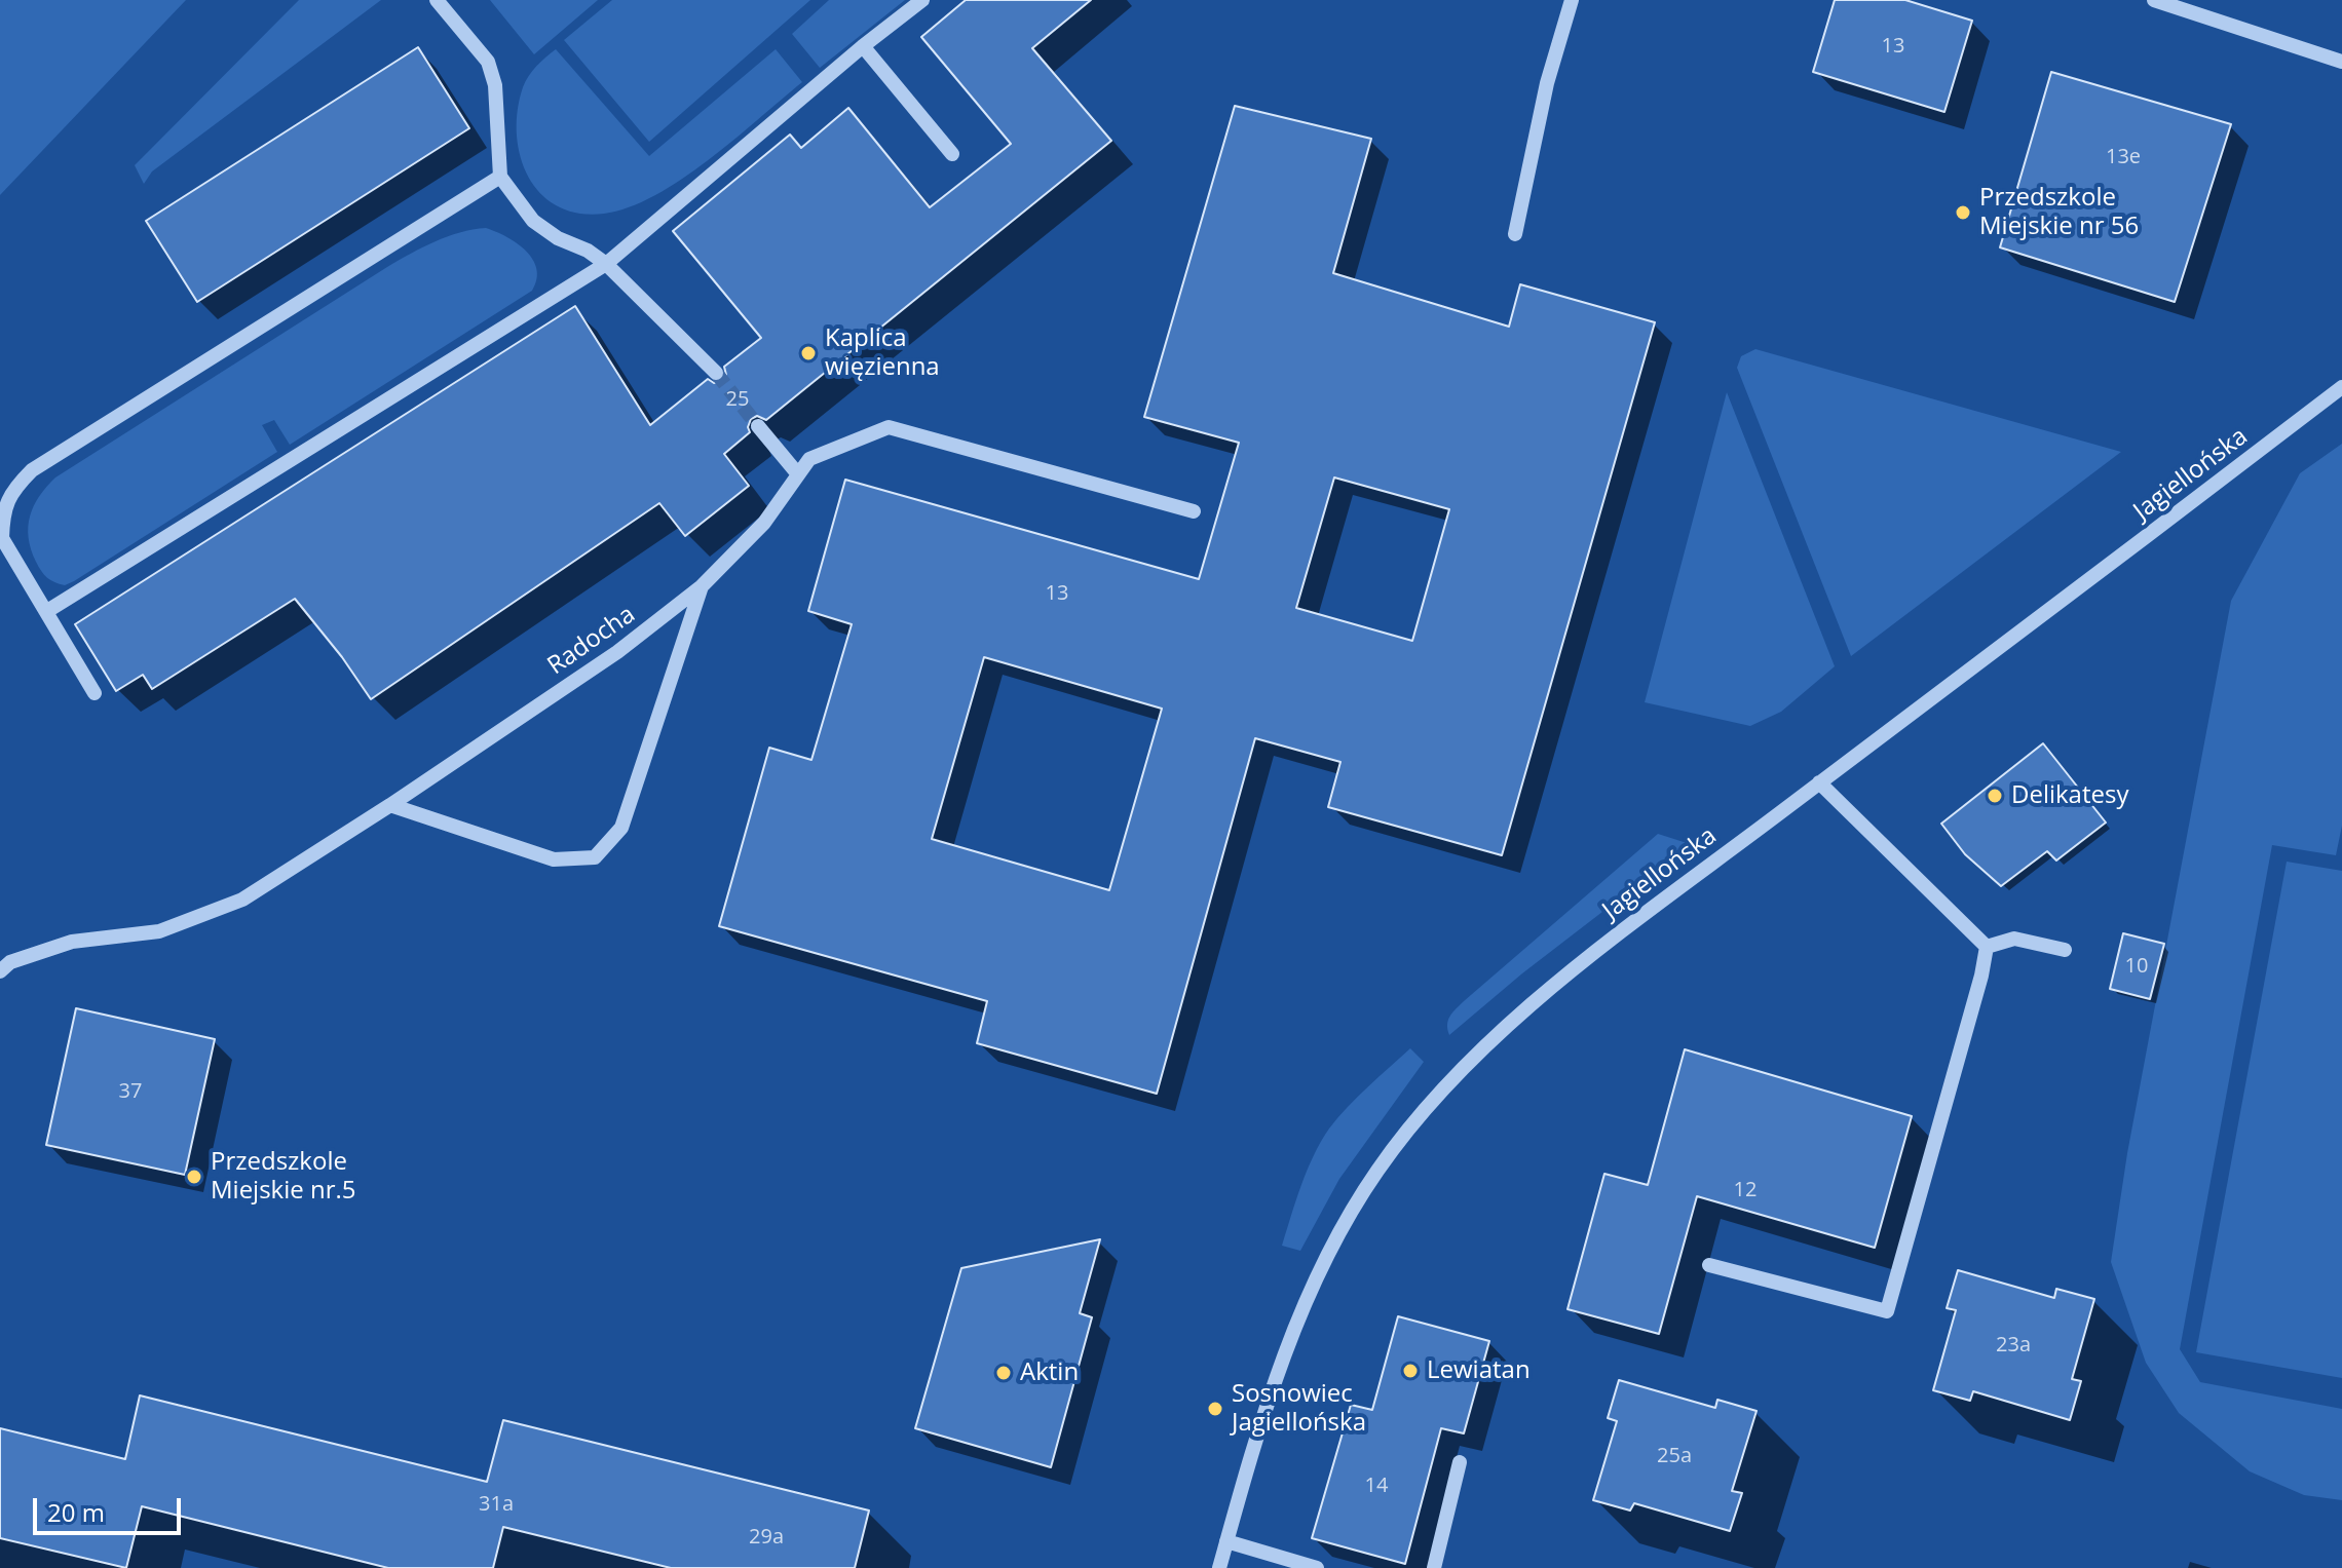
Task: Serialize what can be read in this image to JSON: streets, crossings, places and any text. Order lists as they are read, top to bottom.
{
  "streets": {
    "street": ["Jagiellońska", "Radocha"]
  },
  "places": [
    "Przedszkole Miejskie nr 56",
    "Kaplica więzienna",
    "Delikatesy",
    "Przedszkole Miejskie nr.5",
    "Lewiatan",
    "Aktin",
    "Sosnowiec Jagiellońska"
  ],
  "house_numbers": [
    "13",
    "13e",
    "25",
    "13",
    "10",
    "37",
    "12",
    "23a",
    "25a",
    "14",
    "31a",
    "29a"
  ],
  "scale_bar": "20 m"
}
